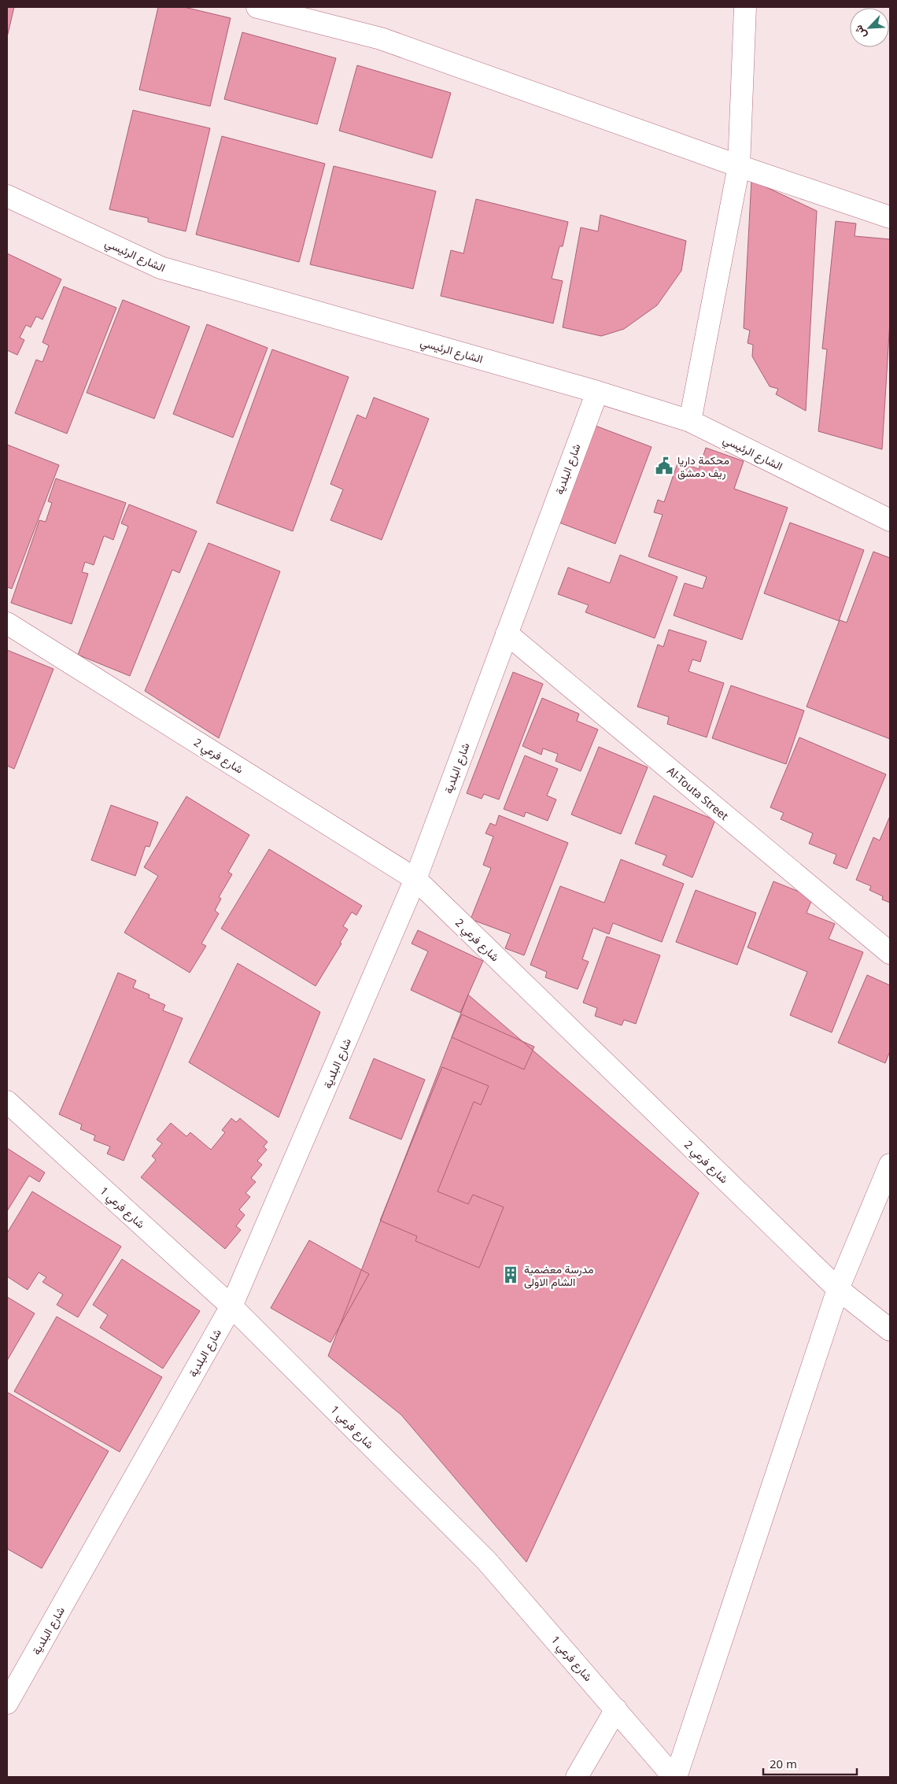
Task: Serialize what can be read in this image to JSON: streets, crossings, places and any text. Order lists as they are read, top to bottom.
{
  "streets": {
    "street": [
      "الشارع الرئيسي",
      "شارع البلدية",
      "شارع فرعي 2",
      "Al-Touta Street",
      "شارع فرعي 1"
    ]
  },
  "crossings": [
    ["الشارع الرئيسي", "شارع البلدية"],
    ["شارع البلدية", "شارع فرعي 2"],
    ["شارع البلدية", "Al-Touta Street"],
    ["شارع البلدية", "شارع فرعي 1"]
  ],
  "places": {
    "public building": ["محكمة داريا ريف دمشق"],
    "building": ["مدرسة معضمية الشام الاولى"]
  },
  "scale_bar": "20 m",
  "north": "bottom left"
}
